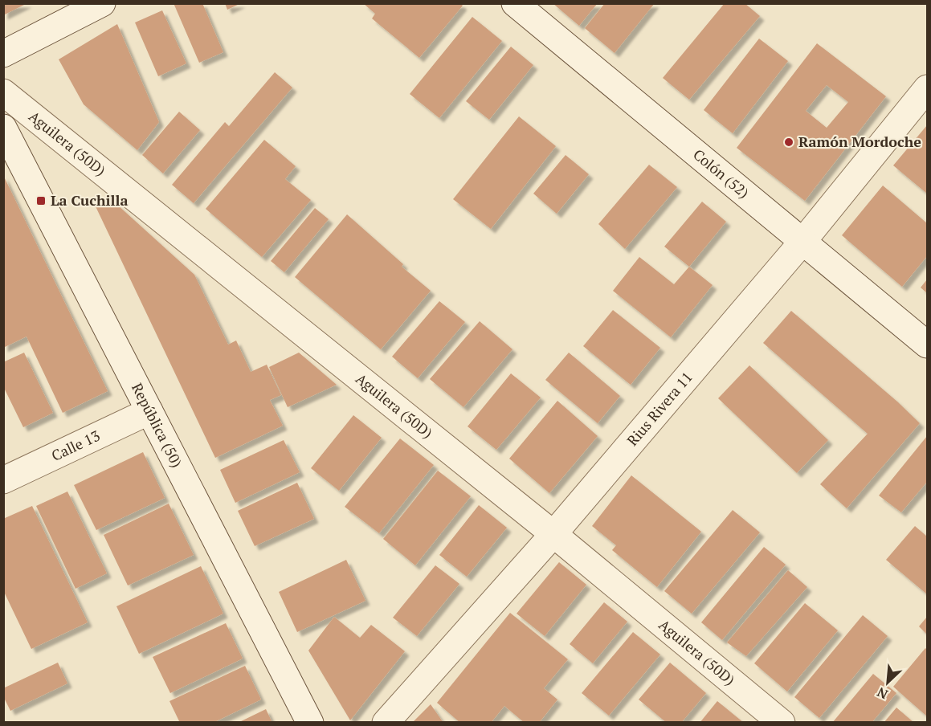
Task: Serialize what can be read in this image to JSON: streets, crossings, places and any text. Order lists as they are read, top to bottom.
{
  "streets": {
    "street": [
      "Aguilera (50D)",
      "Colón (52)",
      "Rius Rivera 11",
      "República (50)",
      "Calle 13"
    ]
  },
  "crossings": [
    ["Aguilera (50D)", "Rius Rivera 11"],
    ["Colón (52)", "Rius Rivera 11"],
    ["República (50)", "Calle 13"]
  ],
  "places": {
    "other": ["Ramón Mordoche"],
    "transit": ["La Cuchilla"]
  },
  "north": "bottom left"
}
